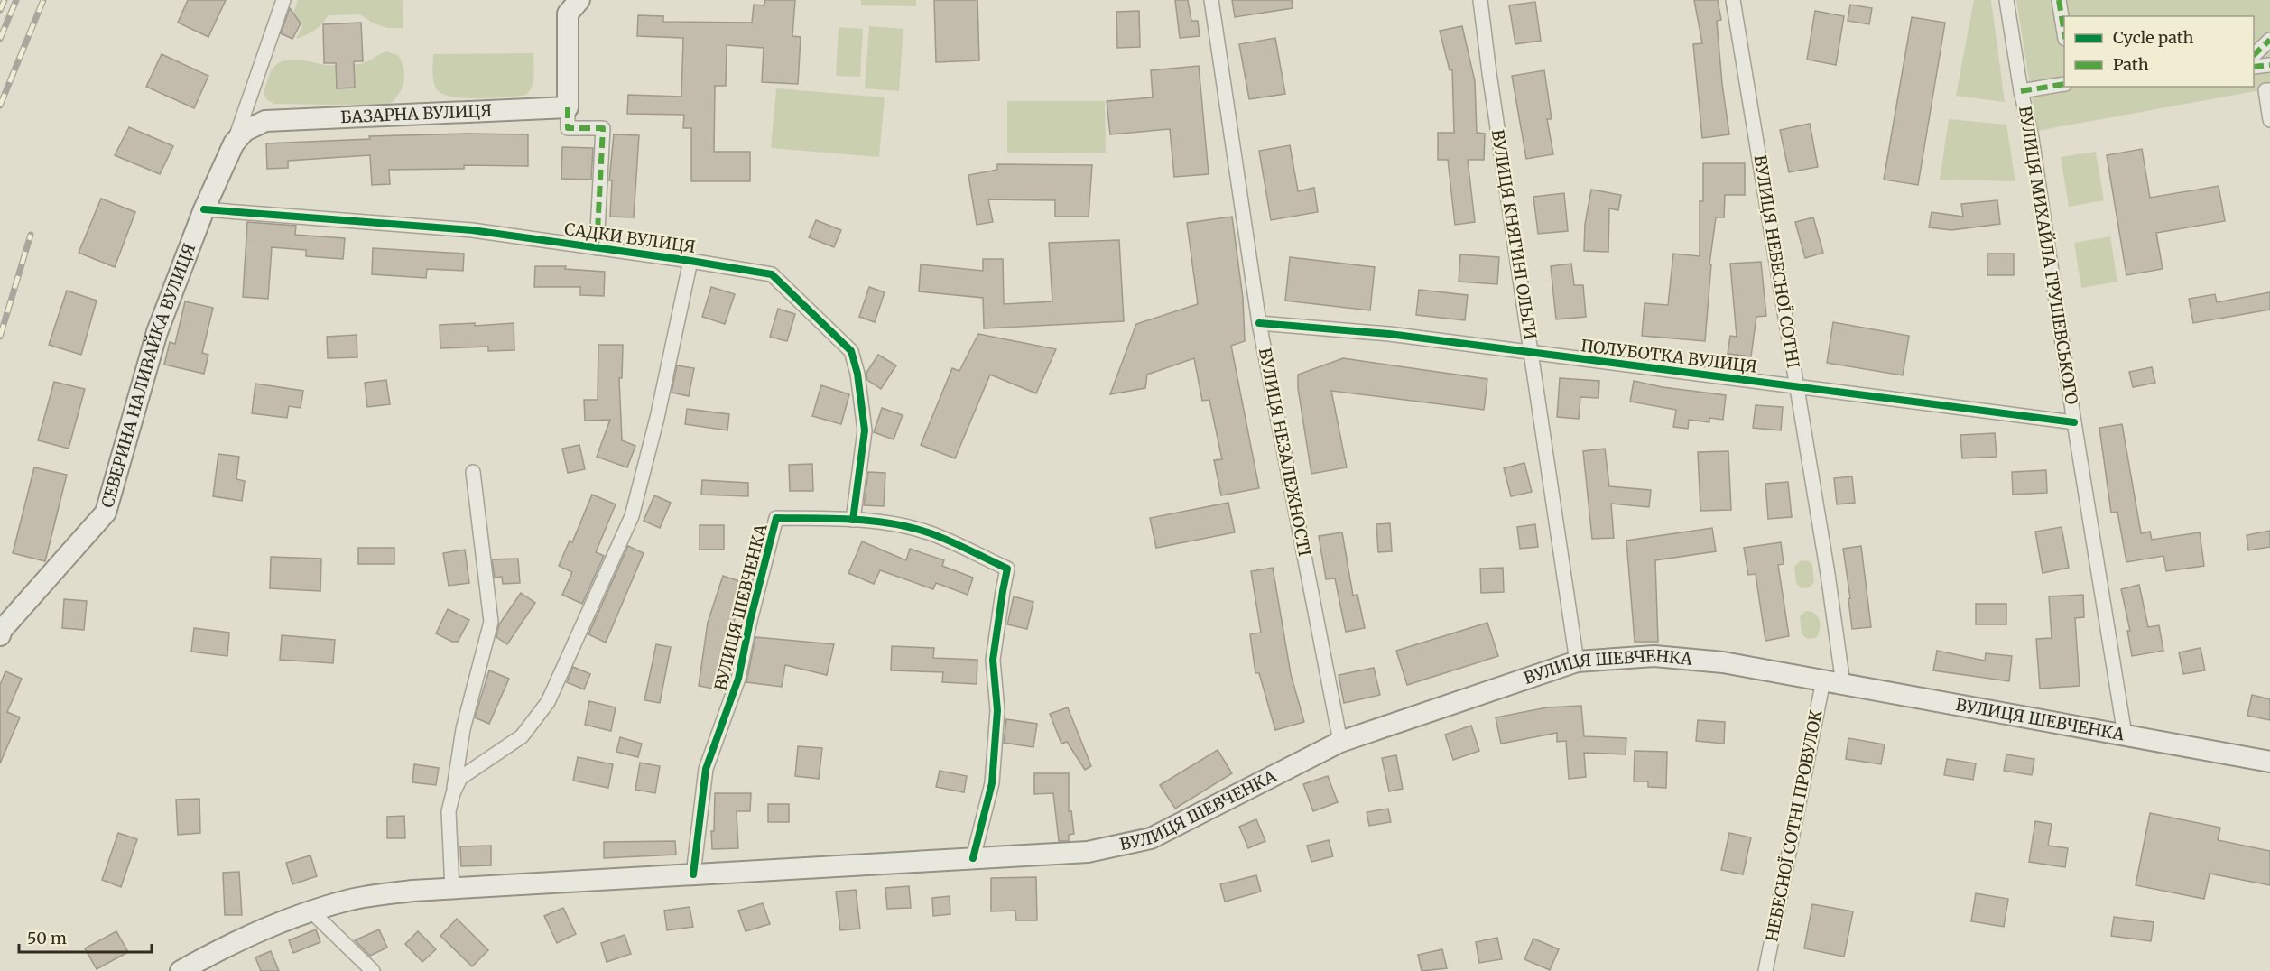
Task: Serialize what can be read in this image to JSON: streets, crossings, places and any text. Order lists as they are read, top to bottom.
{
  "streets": {
    "main road": ["БАЗАРНА ВУЛИЦЯ", "СЕВЕРИНА НАЛИВАЙКА ВУЛИЦЯ", "ВУЛИЦЯ ШЕВЧЕНКА"],
    "street": [
      "ВУЛИЦЯ КНЯГИНІ ОЛЬГИ",
      "САДКИ ВУЛИЦЯ",
      "ВУЛИЦЯ МИХАЙЛА ГРУШЕВСЬКОГО",
      "ВУЛИЦЯ НЕБЕСНОЇ СОТНІ",
      "ПОЛУБОТКА ВУЛИЦЯ",
      "ВУЛИЦЯ НЕЗАЛЕЖНОСТІ",
      "НЕБЕСНОЇ СОТНІ ПРОВУЛОК"
    ]
  },
  "crossings": [
    ["БАЗАРНА ВУЛИЦЯ", "САДКИ ВУЛИЦЯ"],
    ["БАЗАРНА ВУЛИЦЯ", "СЕВЕРИНА НАЛИВАЙКА ВУЛИЦЯ"],
    ["ВУЛИЦЯ КНЯГИНІ ОЛЬГИ", "ПОЛУБОТКА ВУЛИЦЯ"],
    ["ВУЛИЦЯ КНЯГИНІ ОЛЬГИ", "ВУЛИЦЯ ШЕВЧЕНКА"],
    ["САДКИ ВУЛИЦЯ", "СЕВЕРИНА НАЛИВАЙКА ВУЛИЦЯ"],
    ["САДКИ ВУЛИЦЯ", "ВУЛИЦЯ ШЕВЧЕНКА"],
    ["ВУЛИЦЯ МИХАЙЛА ГРУШЕВСЬКОГО", "ПОЛУБОТКА ВУЛИЦЯ"],
    ["ВУЛИЦЯ МИХАЙЛА ГРУШЕВСЬКОГО", "ВУЛИЦЯ ШЕВЧЕНКА"],
    ["ВУЛИЦЯ НЕБЕСНОЇ СОТНІ", "ПОЛУБОТКА ВУЛИЦЯ"],
    ["ВУЛИЦЯ НЕБЕСНОЇ СОТНІ", "ВУЛИЦЯ ШЕВЧЕНКА"],
    ["ВУЛИЦЯ НЕБЕСНОЇ СОТНІ", "НЕБЕСНОЇ СОТНІ ПРОВУЛОК"],
    ["ПОЛУБОТКА ВУЛИЦЯ", "ВУЛИЦЯ НЕЗАЛЕЖНОСТІ"],
    ["ВУЛИЦЯ НЕЗАЛЕЖНОСТІ", "ВУЛИЦЯ ШЕВЧЕНКА"],
    ["ВУЛИЦЯ ШЕВЧЕНКА", "НЕБЕСНОЇ СОТНІ ПРОВУЛОК"]
  ],
  "legend": ["Cycle path", "Path"],
  "scale_bar": "50 m"
}
